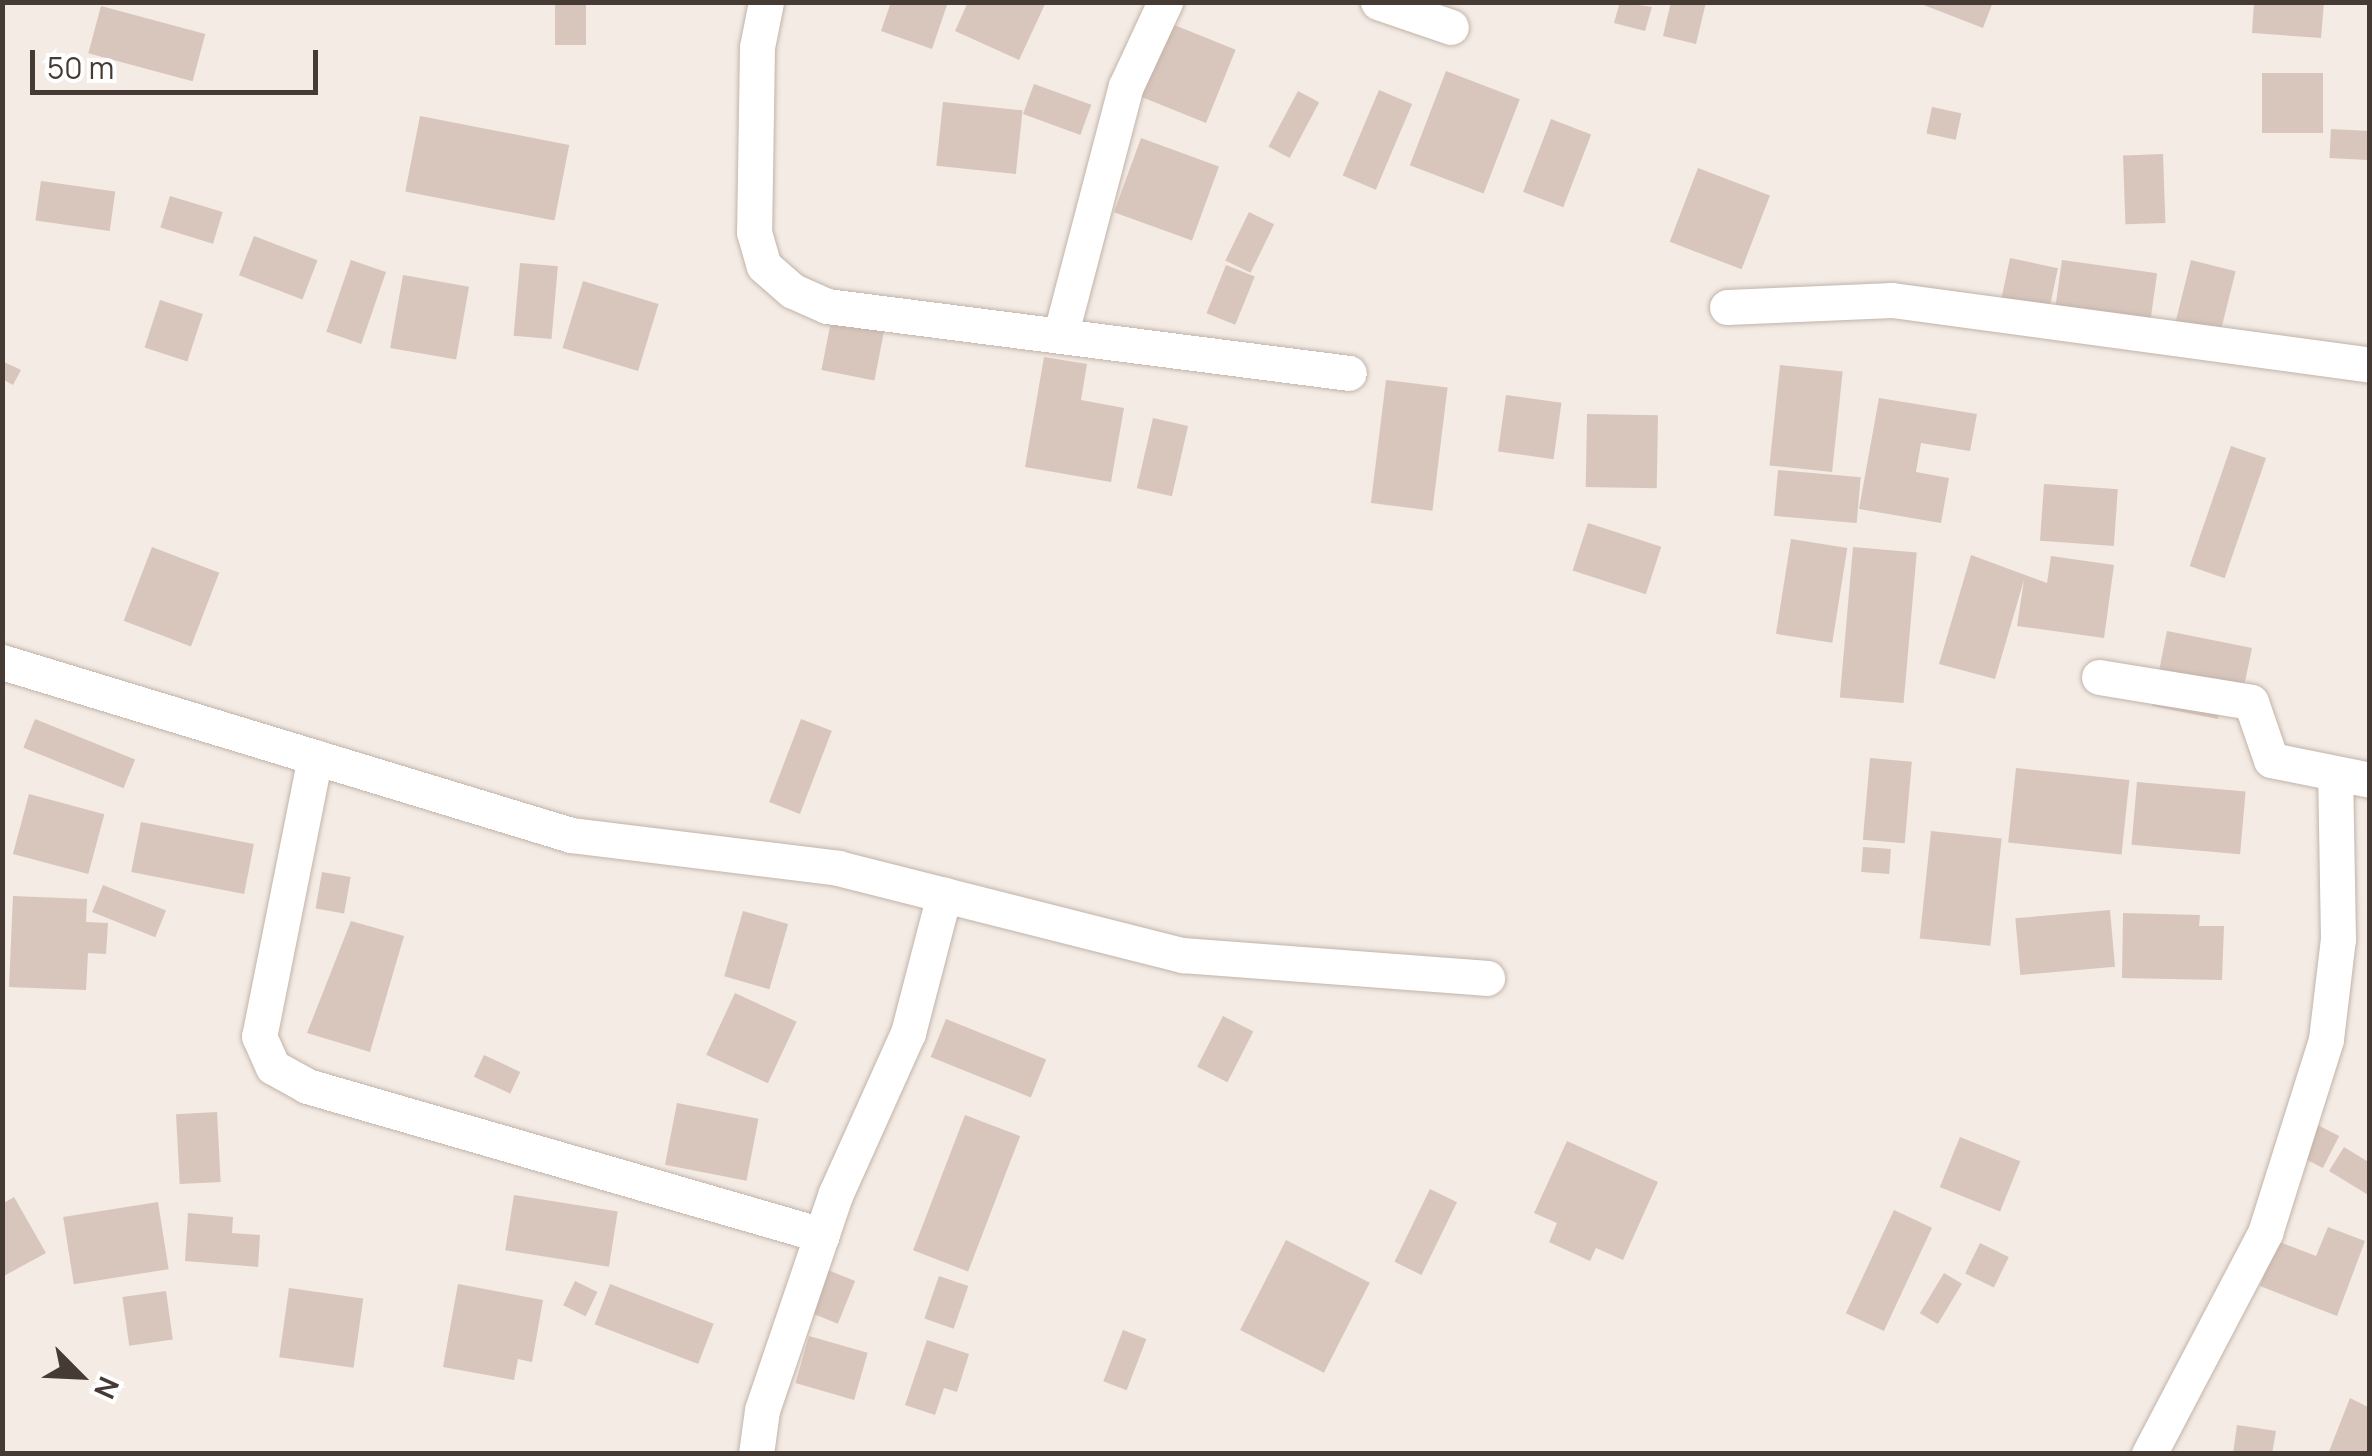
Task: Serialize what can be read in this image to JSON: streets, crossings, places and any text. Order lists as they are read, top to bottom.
{
  "scale_bar": "50 m",
  "north": "bottom right"
}
